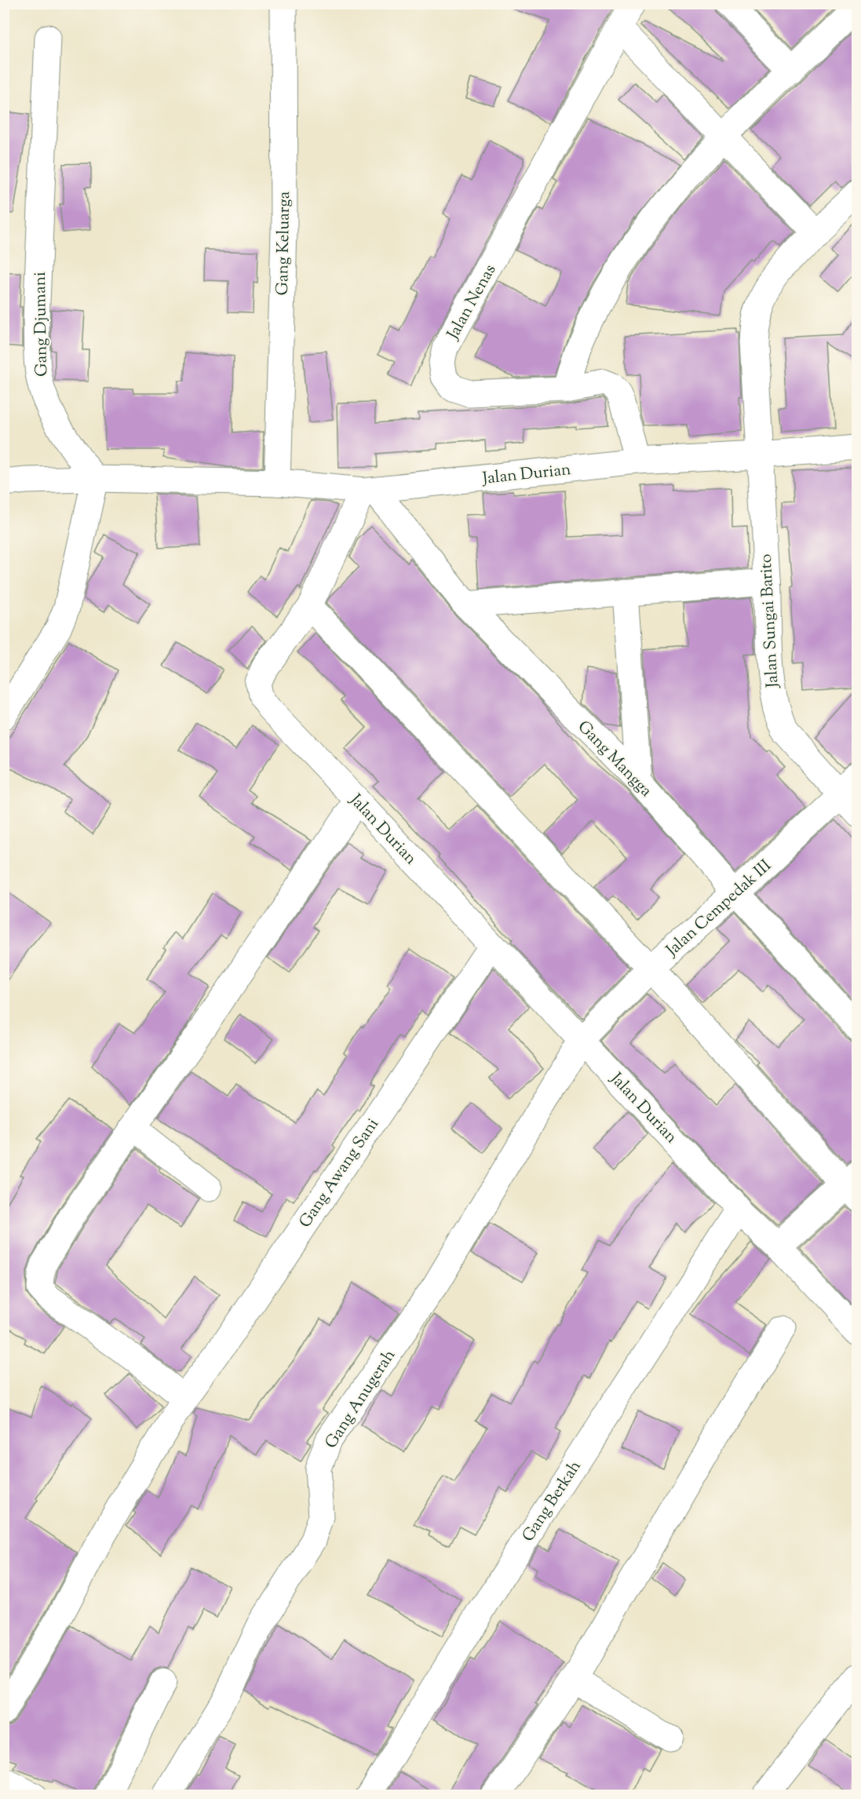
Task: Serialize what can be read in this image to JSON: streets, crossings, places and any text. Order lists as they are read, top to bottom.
{
  "streets": {
    "street": [
      "Gang Keluarga",
      "Jalan Nenas",
      "Gang Djumani",
      "Jalan Durian",
      "Jalan Sungai Barito",
      "Gang Mangga",
      "Jalan Cempedak III",
      "Gang Awang Sani",
      "Gang Anugerah",
      "Gang Berkah"
    ]
  },
  "crossings": [
    ["Jalan Nenas", "Jalan Durian"],
    ["Jalan Durian", "Gang Mangga"],
    ["Jalan Durian", "Jalan Cempedak III"],
    ["Jalan Durian", "Gang Awang Sani"],
    ["Jalan Durian", "Gang Anugerah"],
    ["Jalan Durian", "Gang Berkah"],
    ["Jalan Sungai Barito", "Jalan Cempedak III"],
    ["Gang Mangga", "Jalan Cempedak III"],
    ["Jalan Cempedak III", "Gang Anugerah"]
  ]
}
